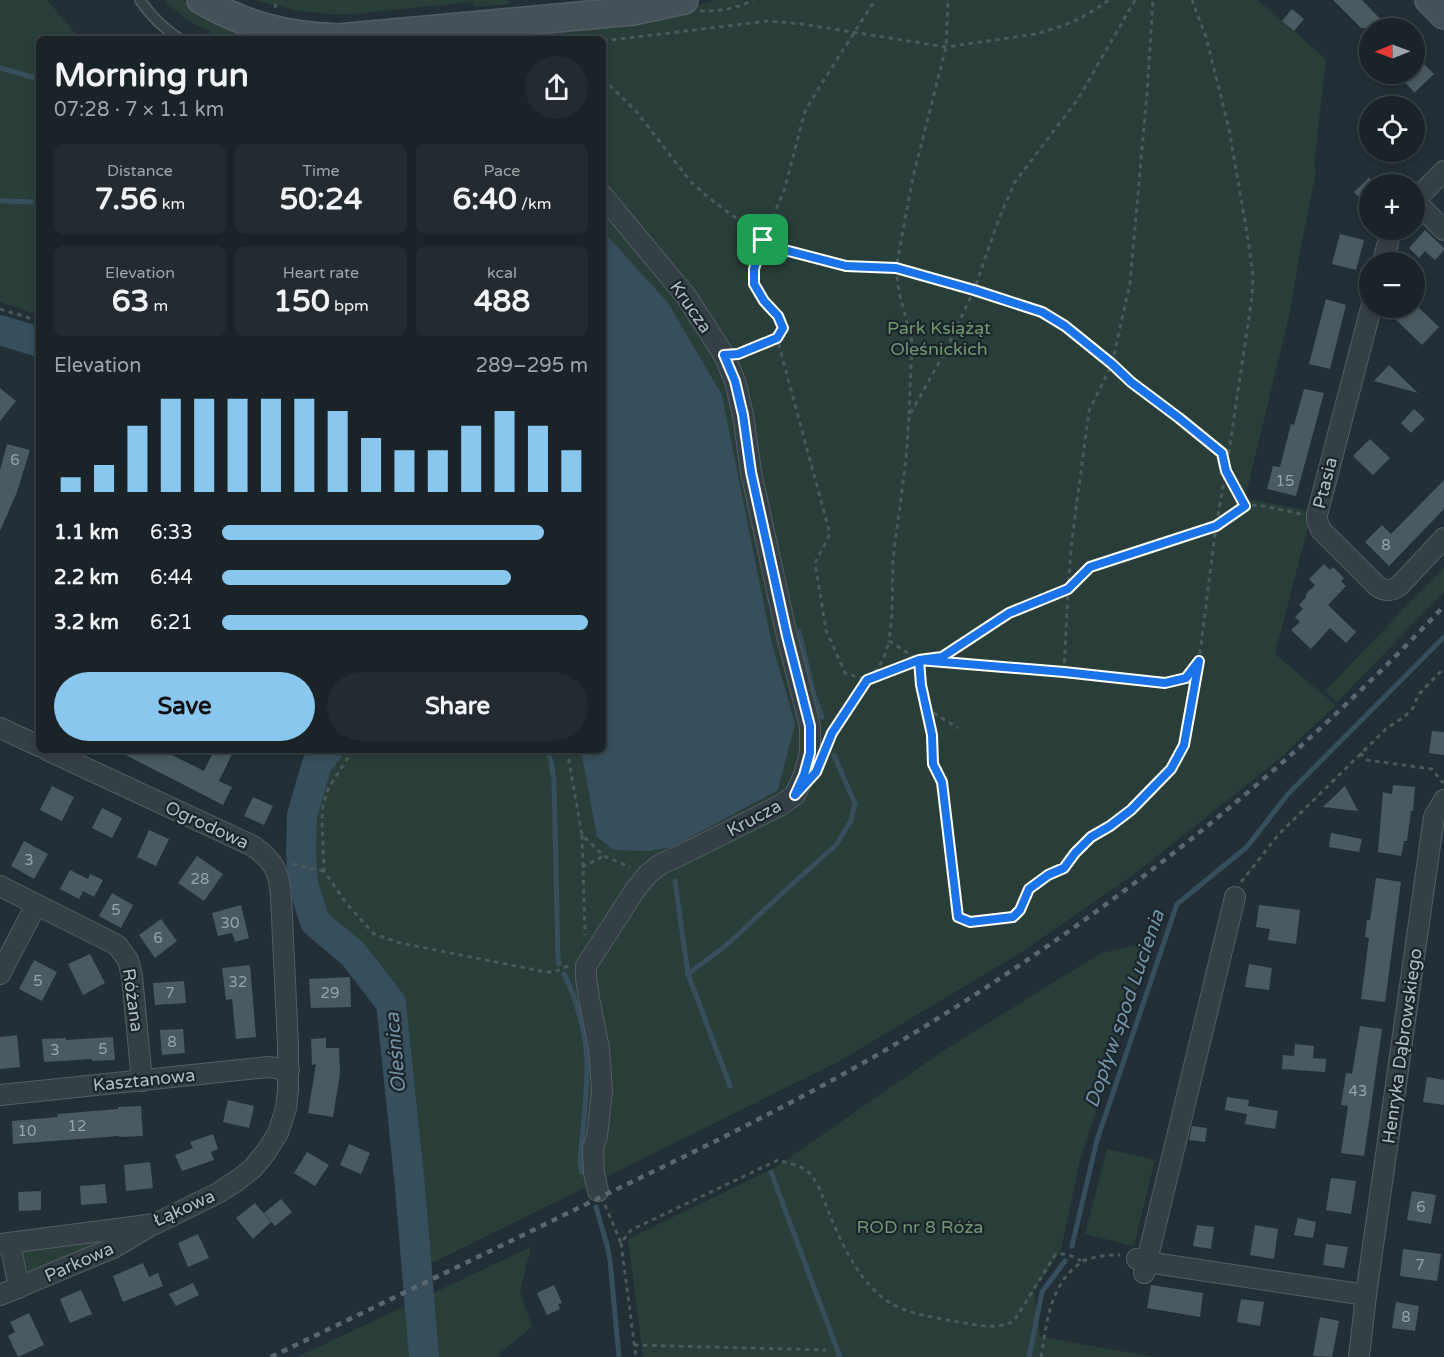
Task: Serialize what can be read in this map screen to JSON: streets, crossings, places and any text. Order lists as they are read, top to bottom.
{
  "streets": {
    "street": [
      "Krucza",
      "Ptasia",
      "Ogrodowa",
      "Różana",
      "Henryka Dąbrowskiego",
      "Kasztanowa",
      "Łąkowa",
      "Parkowa"
    ]
  },
  "crossings": [
    ["Ogrodowa", "Kasztanowa"],
    ["Ogrodowa", "Łąkowa"],
    ["Różana", "Kasztanowa"],
    ["Kasztanowa", "Łąkowa"],
    ["Łąkowa", "Parkowa"]
  ],
  "water": ["Dopływ spod Lucienia", "Oleśnica"],
  "parks": ["Park Książąt Oleśnickich", "ROD nr 8 Róża"],
  "house_numbers": [
    "6",
    "15",
    "8",
    "3",
    "28",
    "5",
    "30",
    "6",
    "5",
    "32",
    "7",
    "29",
    "8",
    "5",
    "3",
    "43",
    "12",
    "10",
    "6",
    "7",
    "8"
  ],
  "north": "left",
  "page": {
    "map_buttons": ["+", "−"],
    "heading": ["Morning run", "07:28 · 7 × 1.1 km"],
    "stats": [
      ["Distance", "7.56 km"],
      ["Time", "50:24"],
      ["Pace", "6:40 /km"],
      ["Elevation", "63 m"],
      ["Heart rate", "150 bpm"],
      ["kcal", "488"]
    ],
    "chart": ["Elevation", "289–295 m"],
    "list": [
      {
        "name": "1.1 km",
        "note": "6:33"
      },
      {
        "name": "2.2 km",
        "note": "6:44"
      },
      {
        "name": "3.2 km",
        "note": "6:21"
      }
    ],
    "buttons": ["Save", "Share"]
  }
}
